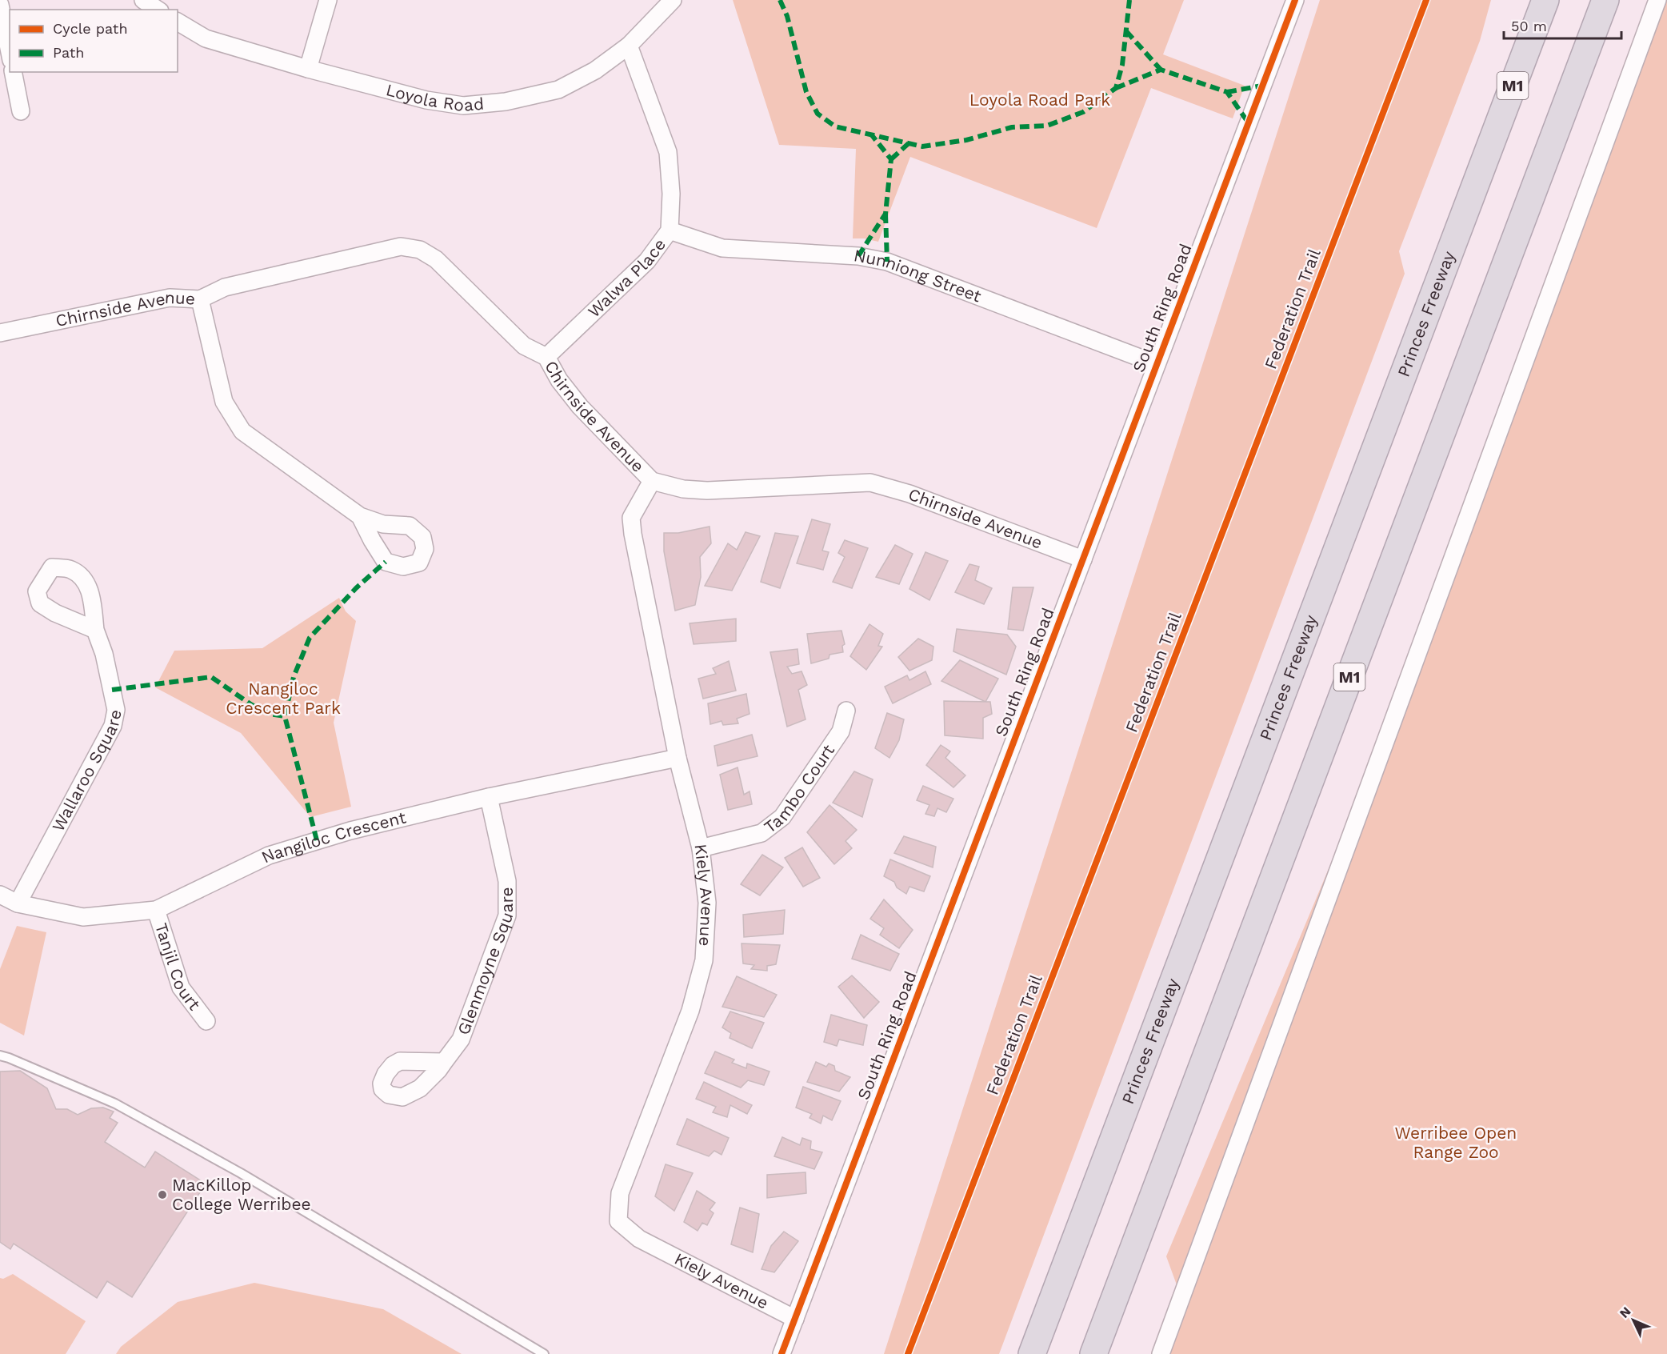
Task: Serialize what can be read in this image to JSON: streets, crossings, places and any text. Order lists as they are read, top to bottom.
{
  "streets": {
    "highway": ["M1", "Princes Freeway"],
    "street": [
      "Loyola Road",
      "Walwa Place",
      "Nunniong Street",
      "South Ring Road",
      "Chirnside Avenue",
      "Wallaroo Square",
      "Tambo Court",
      "Nangiloc Crescent",
      "Kiely Avenue",
      "Glenmoyne Square",
      "Tanjil Court"
    ],
    "cycle path": ["Federation Trail"]
  },
  "crossings": [
    ["Loyola Road", "Walwa Place"],
    ["Walwa Place", "Nunniong Street"],
    ["Walwa Place", "Chirnside Avenue"],
    ["Nunniong Street", "South Ring Road"],
    ["South Ring Road", "Chirnside Avenue"],
    ["South Ring Road", "Kiely Avenue"],
    ["Chirnside Avenue", "Kiely Avenue"],
    ["Wallaroo Square", "Nangiloc Crescent"],
    ["Tambo Court", "Kiely Avenue"],
    ["Nangiloc Crescent", "Kiely Avenue"],
    ["Nangiloc Crescent", "Glenmoyne Square"],
    ["Nangiloc Crescent", "Tanjil Court"]
  ],
  "parks": ["Loyola Road Park", "Nangiloc Crescent Park", "Werribee Open Range Zoo"],
  "places": ["MacKillop College Werribee"],
  "legend": ["Cycle path", "Path"],
  "scale_bar": "50 m",
  "north": "top left"
}
